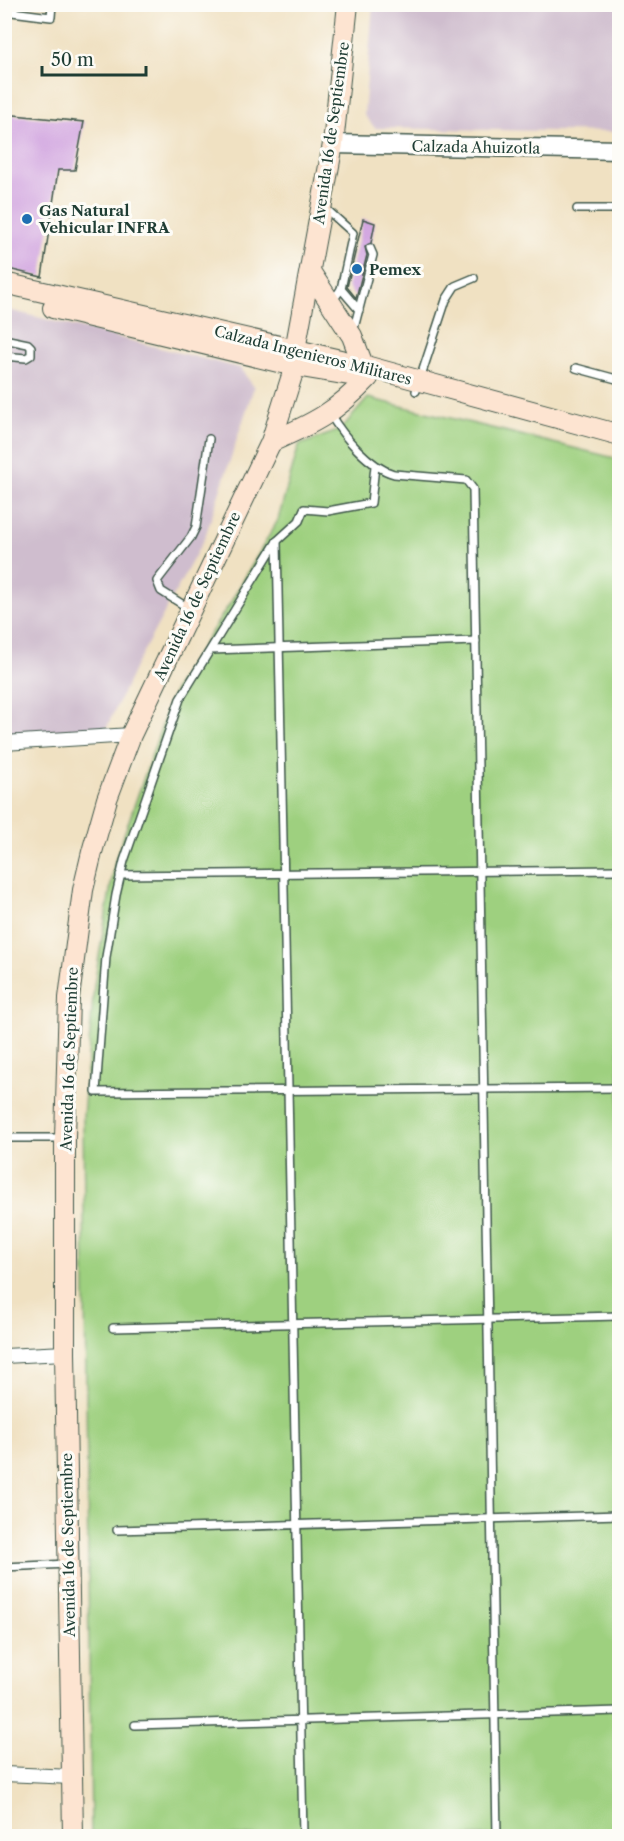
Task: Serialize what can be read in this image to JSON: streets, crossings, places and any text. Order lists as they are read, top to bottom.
{
  "streets": {
    "main road": ["Avenida 16 de Septiembre", "Calzada Ingenieros Militares"],
    "street": ["Calzada Ahuizotla"]
  },
  "crossings": [
    ["Avenida 16 de Septiembre", "Calzada Ahuizotla"],
    ["Avenida 16 de Septiembre", "Calzada Ingenieros Militares"]
  ],
  "places": ["Gas Natural Vehicular INFRA", "Pemex"],
  "scale_bar": "50 m"
}
